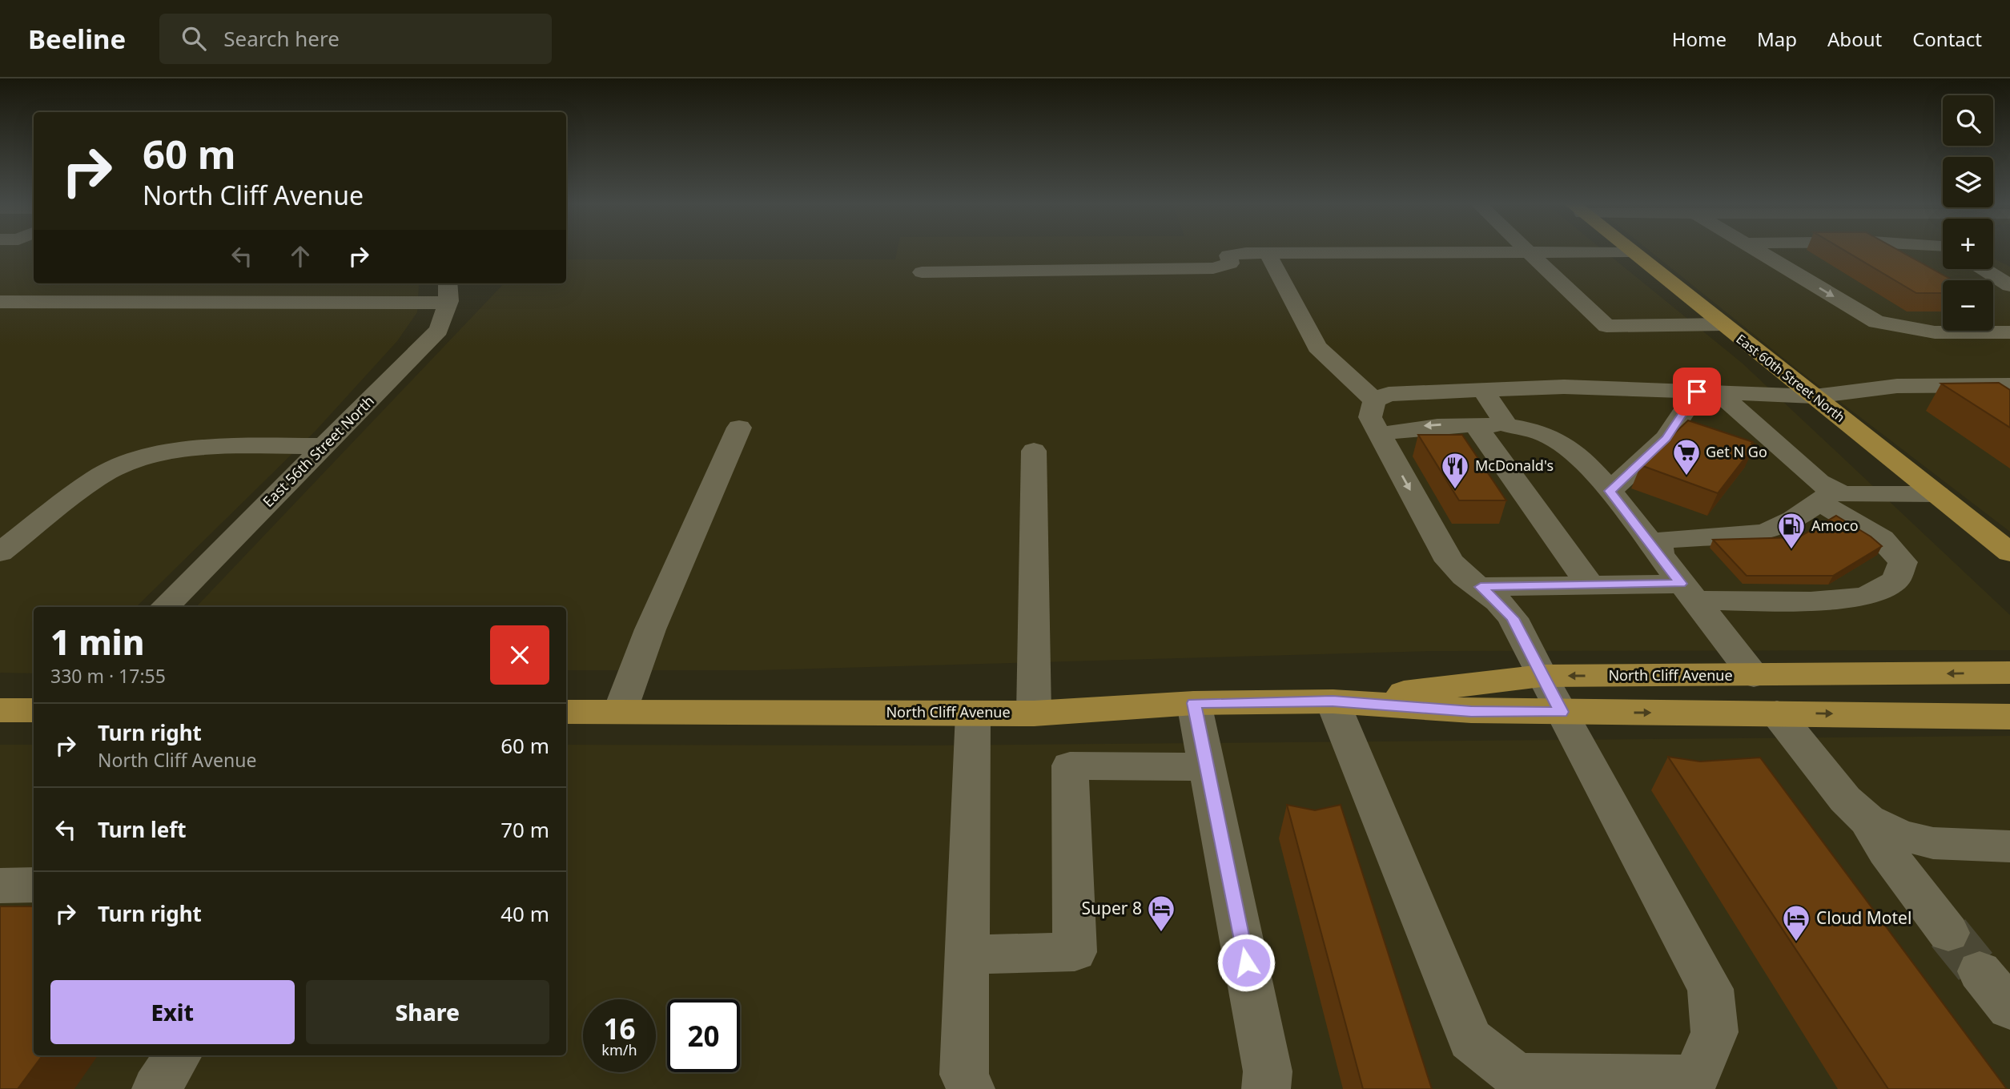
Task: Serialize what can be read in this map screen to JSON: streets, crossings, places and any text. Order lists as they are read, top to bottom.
{
  "streets": {
    "main road": ["East 60th Street North", "North Cliff Avenue"],
    "street": ["East 56th Street North"]
  },
  "places": {
    "supermarket": ["Get N Go"],
    "restaurant": ["McDonald's"],
    "fuel station": ["Amoco"],
    "hotel": ["Super 8", "Cloud Motel"]
  },
  "page": {
    "header": "Beeline",
    "search": "Search here",
    "nav": [
      "Home",
      "Map",
      "About",
      "Contact"
    ],
    "map_buttons": ["+", "−"],
    "turn": ["60 m", "North Cliff Avenue"],
    "heading": ["1 min", "330 m · 17:55"],
    "list": [
      {
        "name": "Turn right",
        "note": "North Cliff Avenue",
        "value": "60 m"
      },
      {
        "name": "Turn left",
        "value": "70 m"
      },
      {
        "name": "Turn right",
        "value": "40 m"
      }
    ],
    "buttons": ["Exit", "Share"],
    "speed": "16 km/h",
    "limit": "20"
  }
}
